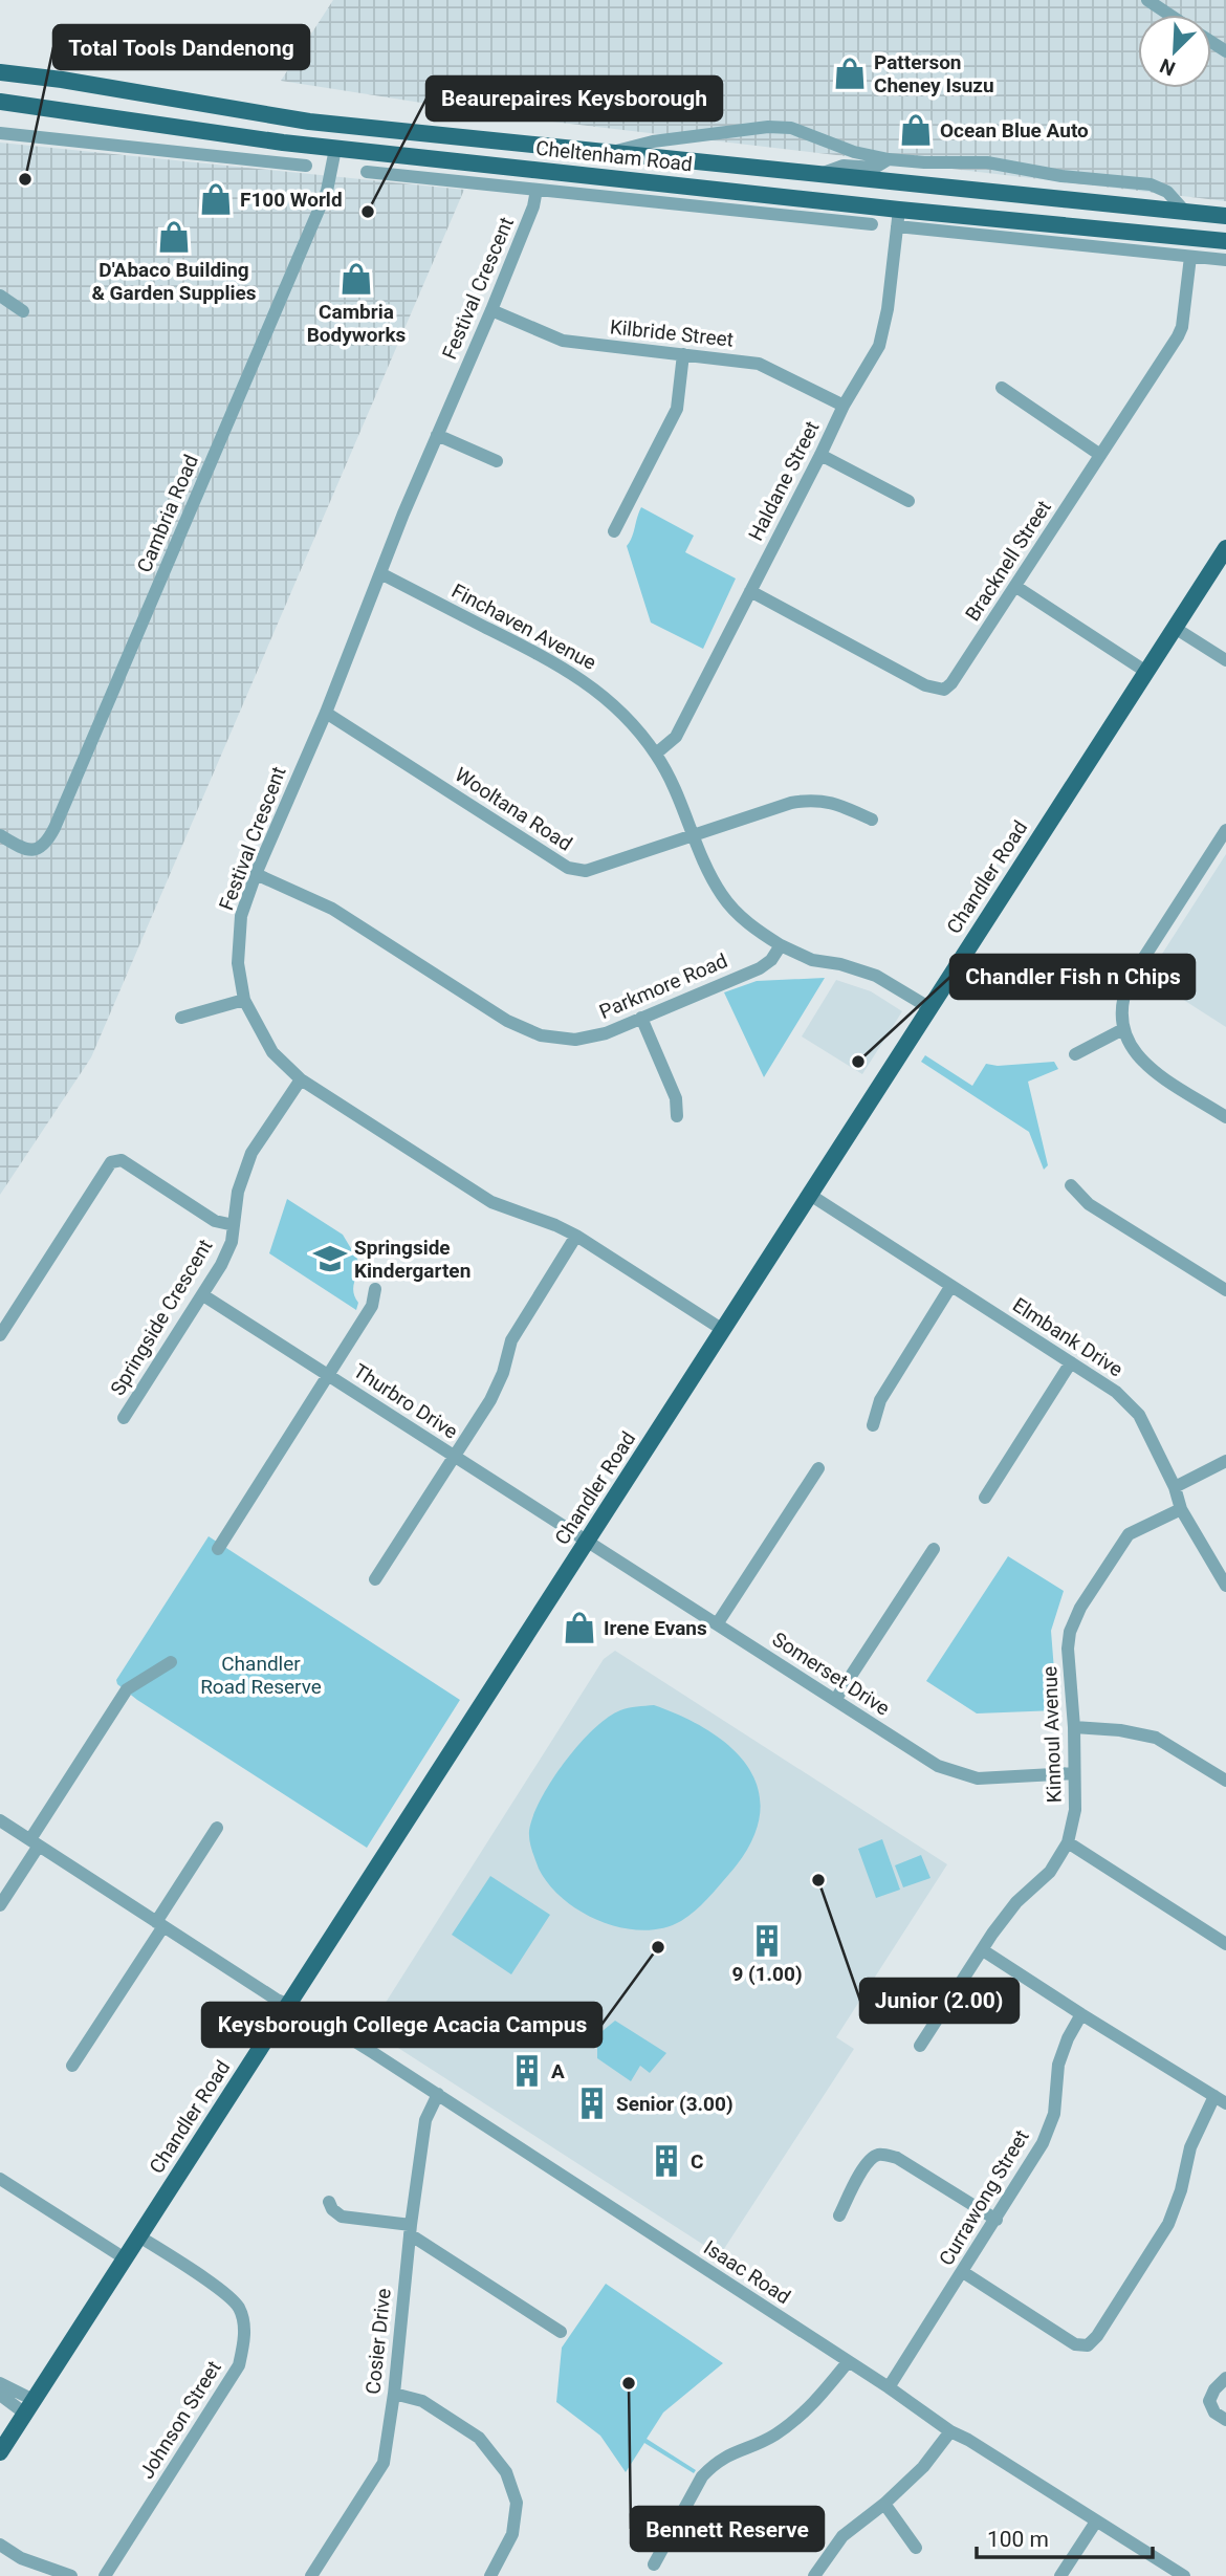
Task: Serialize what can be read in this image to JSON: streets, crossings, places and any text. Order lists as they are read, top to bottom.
{
  "streets": {
    "main road": ["Cheltenham Road", "Chandler Road"],
    "street": [
      "Festival Crescent",
      "Kilbride Street",
      "Haldane Street",
      "Cambria Road",
      "Bracknell Street",
      "Finchaven Avenue",
      "Wooltana Road",
      "Parkmore Road",
      "Springside Crescent",
      "Elmbank Drive",
      "Thurbro Drive",
      "Somerset Drive",
      "Kinnoul Avenue",
      "Currawong Street",
      "Isaac Road",
      "Cosier Drive",
      "Johnson Street"
    ]
  },
  "crossings": [
    ["Cheltenham Road", "Festival Crescent"],
    ["Cheltenham Road", "Haldane Street"],
    ["Cheltenham Road", "Cambria Road"],
    ["Festival Crescent", "Kilbride Street"],
    ["Festival Crescent", "Finchaven Avenue"],
    ["Festival Crescent", "Wooltana Road"],
    ["Festival Crescent", "Chandler Road"],
    ["Festival Crescent", "Parkmore Road"],
    ["Festival Crescent", "Springside Crescent"],
    ["Kilbride Street", "Haldane Street"],
    ["Haldane Street", "Bracknell Street"],
    ["Haldane Street", "Finchaven Avenue"],
    ["Finchaven Avenue", "Wooltana Road"],
    ["Finchaven Avenue", "Parkmore Road"],
    ["Chandler Road", "Elmbank Drive"],
    ["Chandler Road", "Thurbro Drive"],
    ["Chandler Road", "Somerset Drive"],
    ["Chandler Road", "Isaac Road"],
    ["Chandler Road", "Johnson Street"],
    ["Springside Crescent", "Thurbro Drive"],
    ["Elmbank Drive", "Kinnoul Avenue"],
    ["Thurbro Drive", "Somerset Drive"],
    ["Somerset Drive", "Kinnoul Avenue"],
    ["Currawong Street", "Isaac Road"],
    ["Isaac Road", "Cosier Drive"]
  ],
  "parks": ["Chandler Road Reserve"],
  "places": {
    "shop": [
      "Patterson Cheney Isuzu",
      "Ocean Blue Auto",
      "F100 World",
      "D'Abaco Building & Garden Supplies",
      "Cambria Bodyworks",
      "Irene Evans"
    ],
    "other": [
      "Total Tools Dandenong",
      "Beaurepaires Keysborough",
      "Chandler Fish n Chips",
      "Junior (2.00)",
      "Keysborough College Acacia Campus",
      "Bennett Reserve"
    ],
    "school or university": ["Springside Kindergarten"],
    "building": [
      "9 (1.00)",
      "A",
      "Senior (3.00)",
      "C"
    ]
  },
  "scale_bar": "100 m",
  "north": "bottom left"
}
